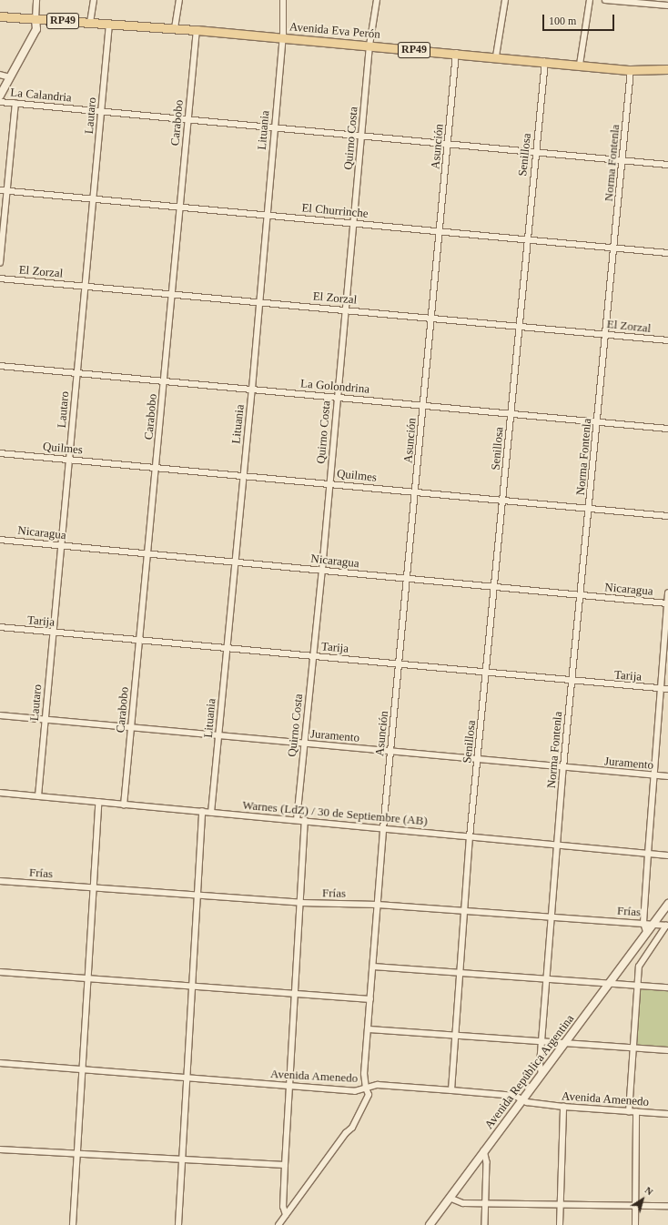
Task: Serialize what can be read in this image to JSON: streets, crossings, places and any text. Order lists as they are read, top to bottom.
{
  "streets": {
    "main road": ["RP49", "Avenida Eva Perón", "Avenida República Argentina"],
    "street": [
      "La Calandria",
      "Lautaro",
      "Carabobo",
      "Lituania",
      "Quirno Costa",
      "Asunción",
      "Senillosa",
      "Norma Fontenla",
      "El Churrinche",
      "El Zorzal",
      "La Golondrina",
      "Quilmes",
      "Nicaragua",
      "Tarija",
      "Juramento",
      "Warnes (LdZ) / 30 de Septiembre (AB)",
      "Frías",
      "Avenida Amenedo"
    ]
  },
  "crossings": [
    ["Avenida Eva Perón", "Lautaro"],
    ["Avenida Eva Perón", "Carabobo"],
    ["Avenida Eva Perón", "Lituania"],
    ["Avenida Eva Perón", "Quirno Costa"],
    ["Avenida Eva Perón", "Asunción"],
    ["Avenida Eva Perón", "Senillosa"],
    ["Avenida Eva Perón", "Norma Fontenla"],
    ["La Calandria", "Lautaro"],
    ["La Calandria", "Carabobo"],
    ["La Calandria", "Lituania"],
    ["La Calandria", "Quirno Costa"],
    ["La Calandria", "Asunción"],
    ["La Calandria", "Senillosa"],
    ["La Calandria", "Norma Fontenla"],
    ["Lautaro", "El Churrinche"],
    ["Lautaro", "El Zorzal"],
    ["Lautaro", "La Golondrina"],
    ["Lautaro", "Quilmes"],
    ["Lautaro", "Nicaragua"],
    ["Lautaro", "Tarija"],
    ["Lautaro", "Juramento"],
    ["Lautaro", "Warnes (LdZ) / 30 de Septiembre (AB)"],
    ["Carabobo", "El Churrinche"],
    ["Carabobo", "El Zorzal"],
    ["Carabobo", "La Golondrina"],
    ["Carabobo", "Quilmes"],
    ["Carabobo", "Nicaragua"],
    ["Carabobo", "Tarija"],
    ["Carabobo", "Juramento"],
    ["Carabobo", "Warnes (LdZ) / 30 de Septiembre (AB)"],
    ["Lituania", "El Churrinche"],
    ["Lituania", "El Zorzal"],
    ["Lituania", "La Golondrina"],
    ["Lituania", "Quilmes"],
    ["Lituania", "Nicaragua"],
    ["Lituania", "Tarija"],
    ["Lituania", "Juramento"],
    ["Lituania", "Warnes (LdZ) / 30 de Septiembre (AB)"],
    ["Quirno Costa", "El Churrinche"],
    ["Quirno Costa", "El Zorzal"],
    ["Quirno Costa", "La Golondrina"],
    ["Quirno Costa", "Quilmes"],
    ["Quirno Costa", "Nicaragua"],
    ["Quirno Costa", "Tarija"],
    ["Quirno Costa", "Juramento"],
    ["Quirno Costa", "Warnes (LdZ) / 30 de Septiembre (AB)"],
    ["Asunción", "El Churrinche"],
    ["Asunción", "El Zorzal"],
    ["Asunción", "La Golondrina"],
    ["Asunción", "Quilmes"],
    ["Asunción", "Nicaragua"],
    ["Asunción", "Tarija"],
    ["Asunción", "Juramento"],
    ["Asunción", "Warnes (LdZ) / 30 de Septiembre (AB)"],
    ["Asunción", "Frías"],
    ["Asunción", "Avenida Amenedo"],
    ["Senillosa", "El Churrinche"],
    ["Senillosa", "El Zorzal"],
    ["Senillosa", "La Golondrina"],
    ["Senillosa", "Quilmes"],
    ["Senillosa", "Nicaragua"],
    ["Senillosa", "Tarija"],
    ["Senillosa", "Juramento"],
    ["Senillosa", "Warnes (LdZ) / 30 de Septiembre (AB)"],
    ["Senillosa", "Frías"],
    ["Senillosa", "Avenida Amenedo"],
    ["Norma Fontenla", "El Churrinche"],
    ["Norma Fontenla", "El Zorzal"],
    ["Norma Fontenla", "La Golondrina"],
    ["Norma Fontenla", "Quilmes"],
    ["Norma Fontenla", "Nicaragua"],
    ["Norma Fontenla", "Tarija"],
    ["Norma Fontenla", "Juramento"],
    ["Norma Fontenla", "Warnes (LdZ) / 30 de Septiembre (AB)"],
    ["Norma Fontenla", "Frías"],
    ["Norma Fontenla", "Avenida República Argentina"],
    ["Frías", "Avenida República Argentina"],
    ["Avenida República Argentina", "Avenida Amenedo"]
  ],
  "scale_bar": "100 m",
  "north": "top right"
}
